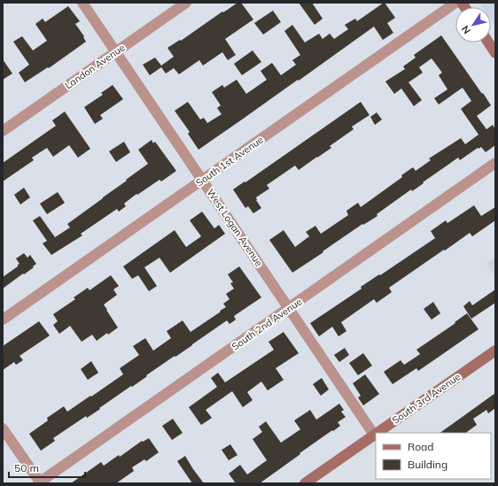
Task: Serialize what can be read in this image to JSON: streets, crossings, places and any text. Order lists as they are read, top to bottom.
{
  "streets": {
    "street": [
      "Landon Avenue",
      "South 1st Avenue",
      "West Logan Avenue",
      "South 2nd Avenue",
      "South 3rd Avenue"
    ]
  },
  "crossings": [
    ["Landon Avenue", "West Logan Avenue"],
    ["South 1st Avenue", "West Logan Avenue"],
    ["West Logan Avenue", "South 2nd Avenue"],
    ["West Logan Avenue", "South 3rd Avenue"]
  ],
  "legend": ["Road", "Building"],
  "scale_bar": "50 m",
  "north": "bottom left"
}
